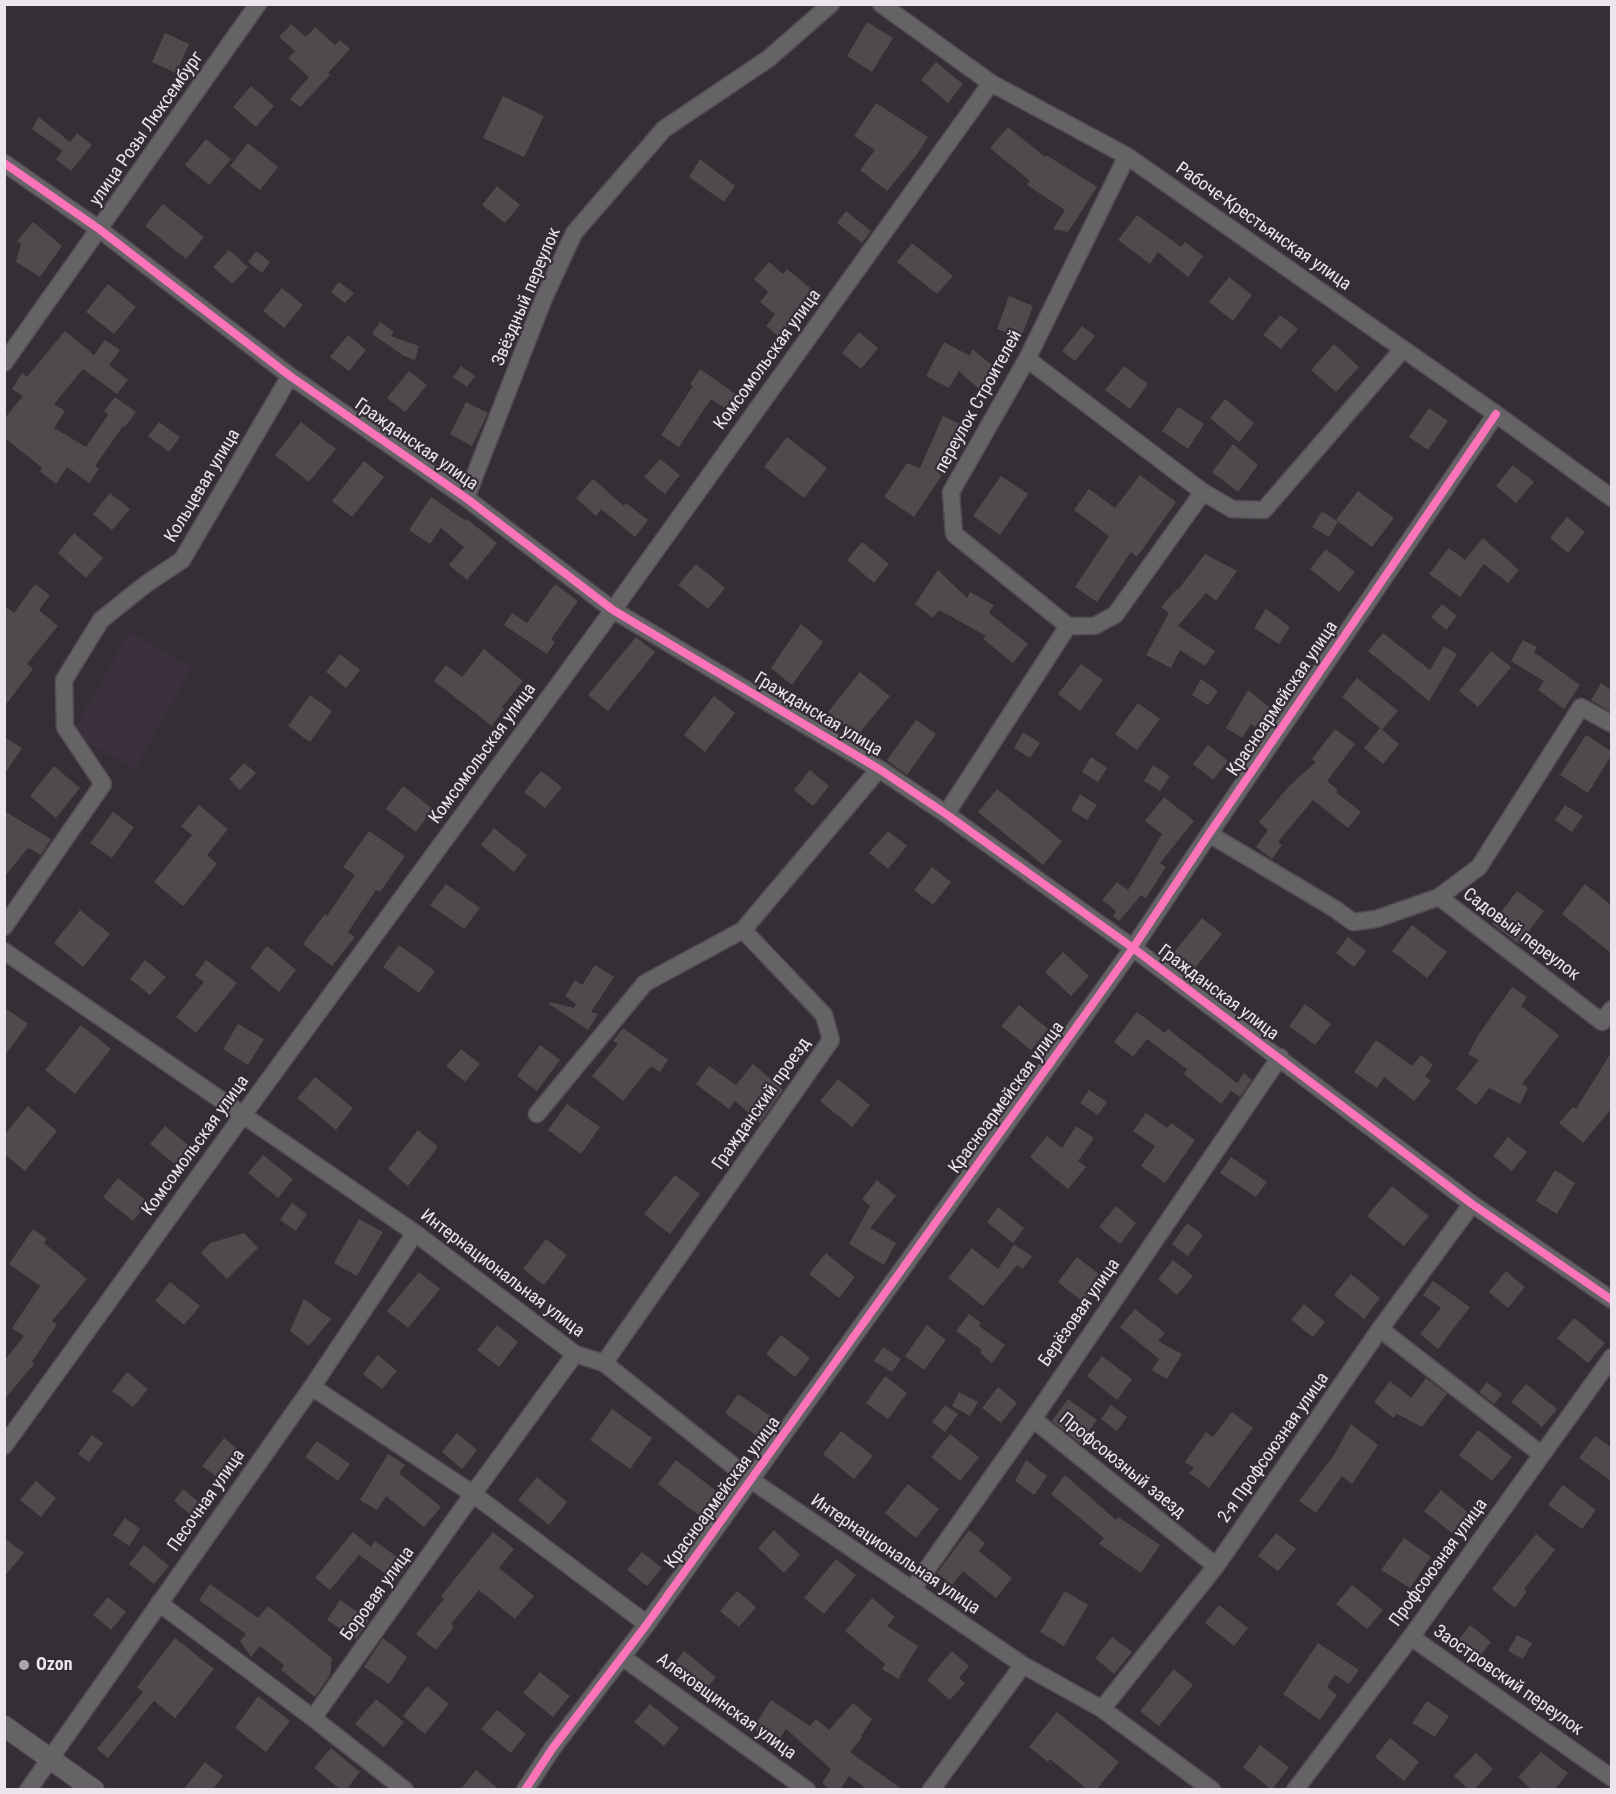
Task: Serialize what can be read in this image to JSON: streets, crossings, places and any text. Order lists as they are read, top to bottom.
{
  "streets": {
    "street": [
      "улица Розы Люксембург",
      "Рабоче-Крестьянская улица",
      "Звёздный переулок",
      "Комсомольская улица",
      "переулок Строителей",
      "Гражданская улица",
      "Кольцевая улица",
      "Красноармейская улица",
      "Садовый переулок",
      "Гражданский проезд",
      "Интернациональная улица",
      "Берёзовая улица",
      "2-я Профсоюзная улица",
      "Профсоюзный заезд",
      "Песочная улица",
      "Профсоюзная улица",
      "Боровая улица",
      "Заостровский переулок",
      "Алеховщинская улица"
    ]
  },
  "crossings": [
    ["улица Розы Люксембург", "Гражданская улица"],
    ["Рабоче-Крестьянская улица", "Комсомольская улица"],
    ["Рабоче-Крестьянская улица", "переулок Строителей"],
    ["Рабоче-Крестьянская улица", "Красноармейская улица"],
    ["Звёздный переулок", "Гражданская улица"],
    ["Комсомольская улица", "Гражданская улица"],
    ["Комсомольская улица", "Интернациональная улица"],
    ["Гражданская улица", "Кольцевая улица"],
    ["Гражданская улица", "Красноармейская улица"],
    ["Гражданская улица", "Берёзовая улица"],
    ["Гражданская улица", "2-я Профсоюзная улица"],
    ["Красноармейская улица", "Садовый переулок"],
    ["Красноармейская улица", "Интернациональная улица"],
    ["Красноармейская улица", "Алеховщинская улица"],
    ["Гражданский проезд", "Интернациональная улица"],
    ["Интернациональная улица", "Берёзовая улица"],
    ["Интернациональная улица", "2-я Профсоюзная улица"],
    ["Интернациональная улица", "Песочная улица"],
    ["Интернациональная улица", "Боровая улица"],
    ["Берёзовая улица", "Профсоюзный заезд"],
    ["2-я Профсоюзная улица", "Профсоюзный заезд"],
    ["Профсоюзная улица", "Заостровский переулок"]
  ],
  "places": ["Ozon"]
}
